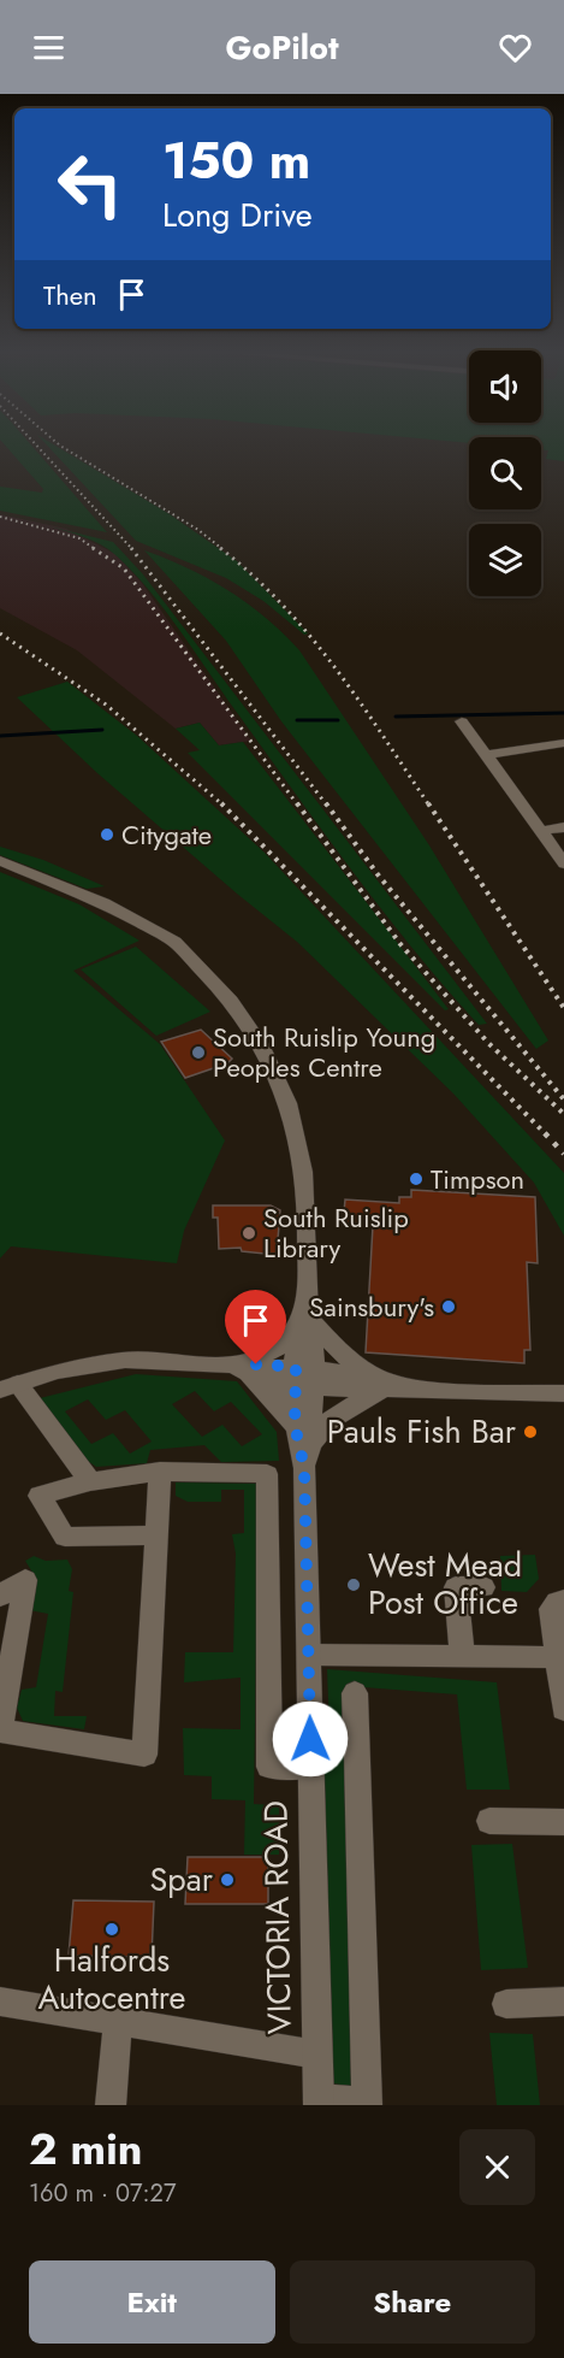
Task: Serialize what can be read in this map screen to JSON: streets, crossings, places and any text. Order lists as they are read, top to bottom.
{
  "streets": {
    "street": ["VICTORIA ROAD"]
  },
  "places": [
    "Citygate",
    "South Ruislip Young Peoples Centre",
    "Timpson",
    "South Ruislip Library",
    "Sainsbury's",
    "Pauls Fish Bar",
    "West Mead Post Office",
    "Spar",
    "Halfords Autocentre"
  ],
  "page": {
    "header": "GoPilot",
    "turn": ["150 m", "Long Drive"],
    "then": "Then",
    "heading": ["2 min", "160 m · 07:27"],
    "buttons": ["Exit", "Share"]
  }
}
